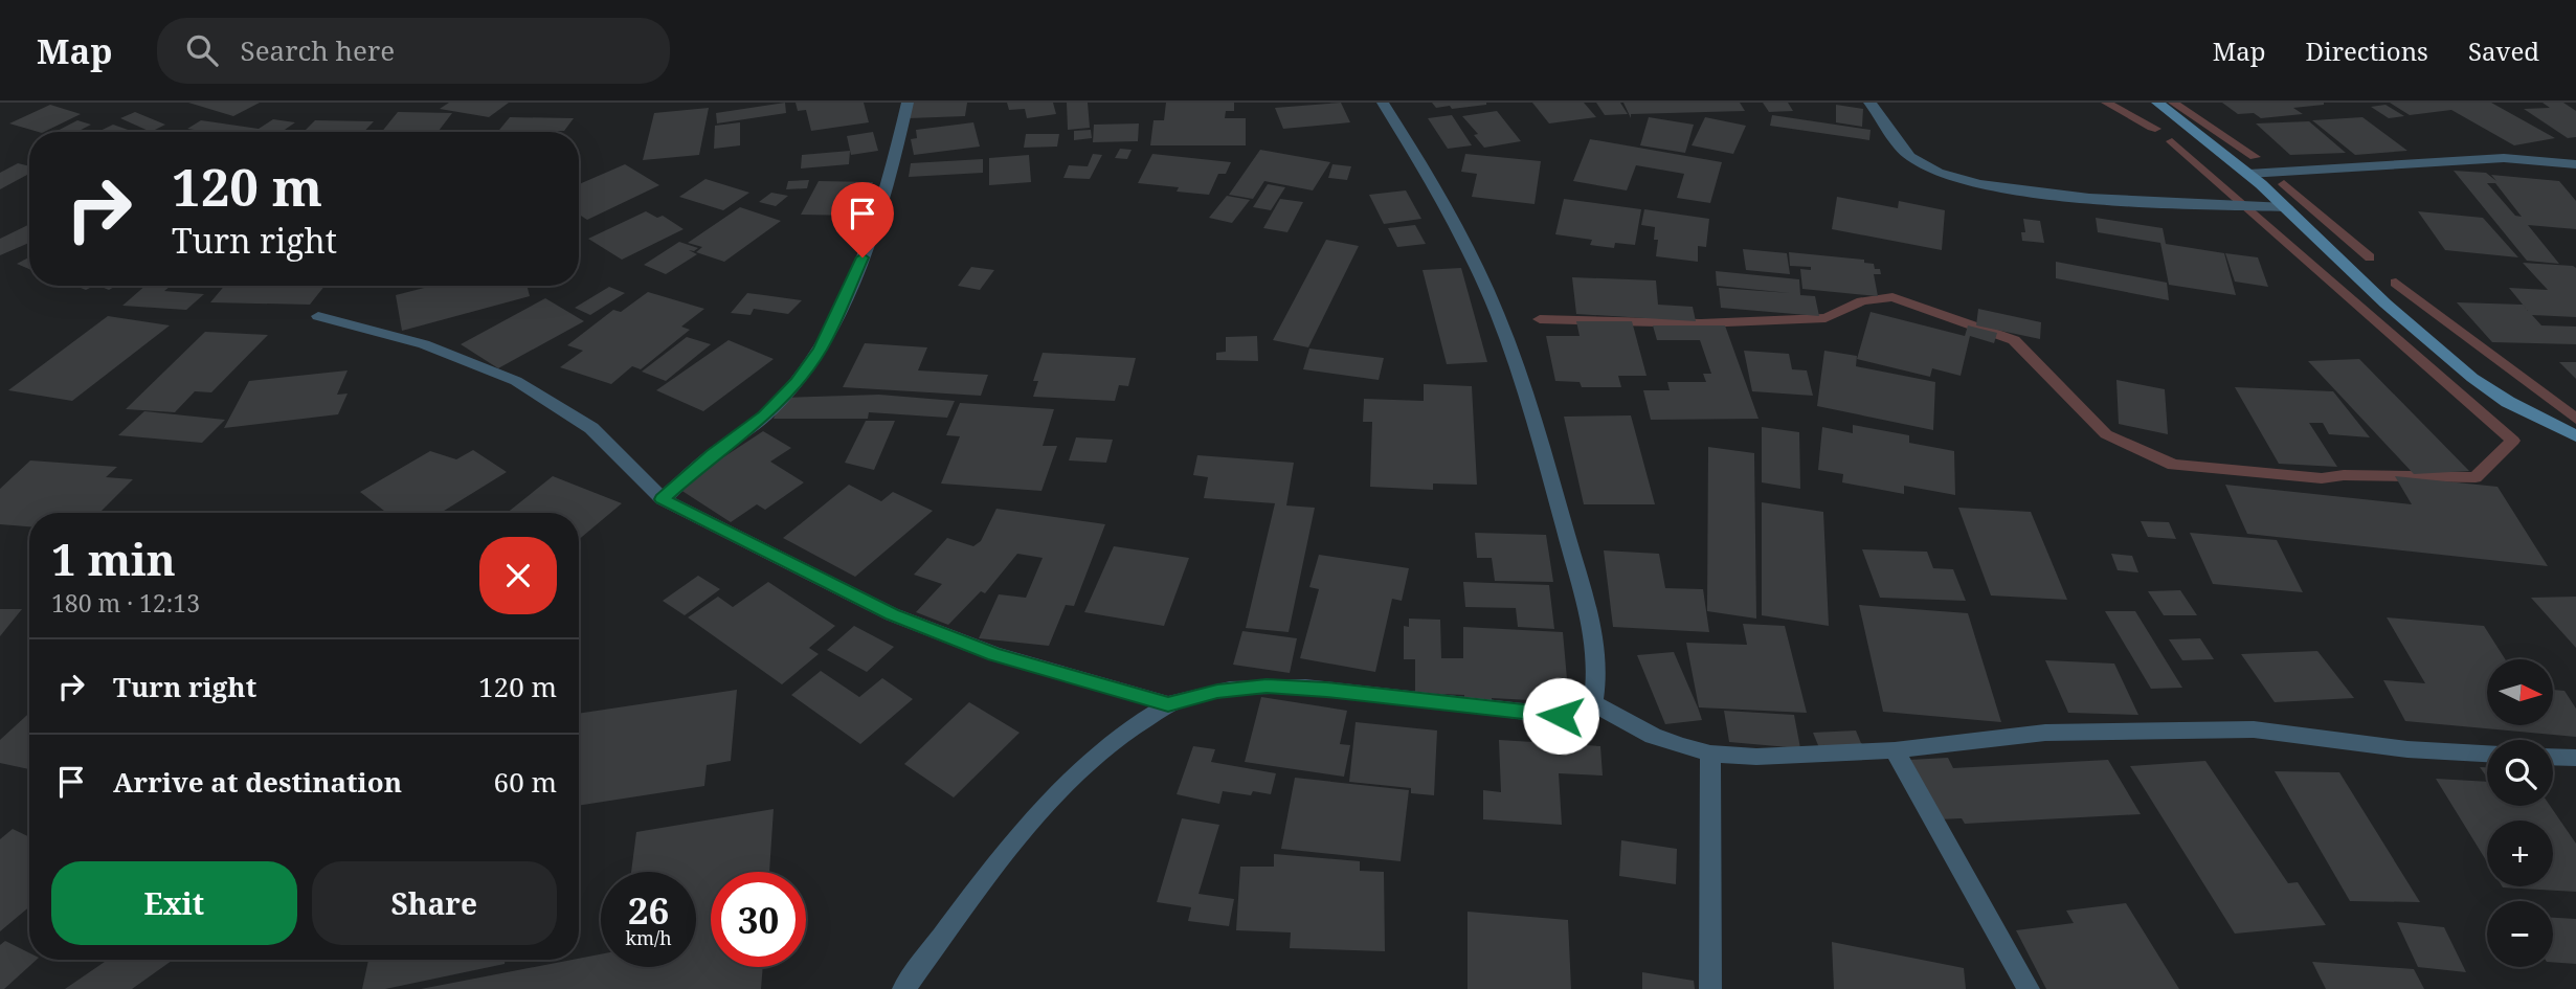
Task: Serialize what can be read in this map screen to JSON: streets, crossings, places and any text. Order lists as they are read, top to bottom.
{
  "north": "right",
  "page": {
    "header": "Map",
    "search": "Search here",
    "nav": ["Map", "Directions", "Saved"],
    "turn": ["120 m", "Turn right"],
    "heading": ["1 min", "180 m · 12:13"],
    "list": [
      {
        "name": "Turn right",
        "value": "120 m"
      },
      {
        "name": "Arrive at destination",
        "value": "60 m"
      }
    ],
    "map_buttons": ["+", "−"],
    "buttons": ["Exit", "Share"],
    "speed": "26 km/h",
    "limit": "30"
  }
}
